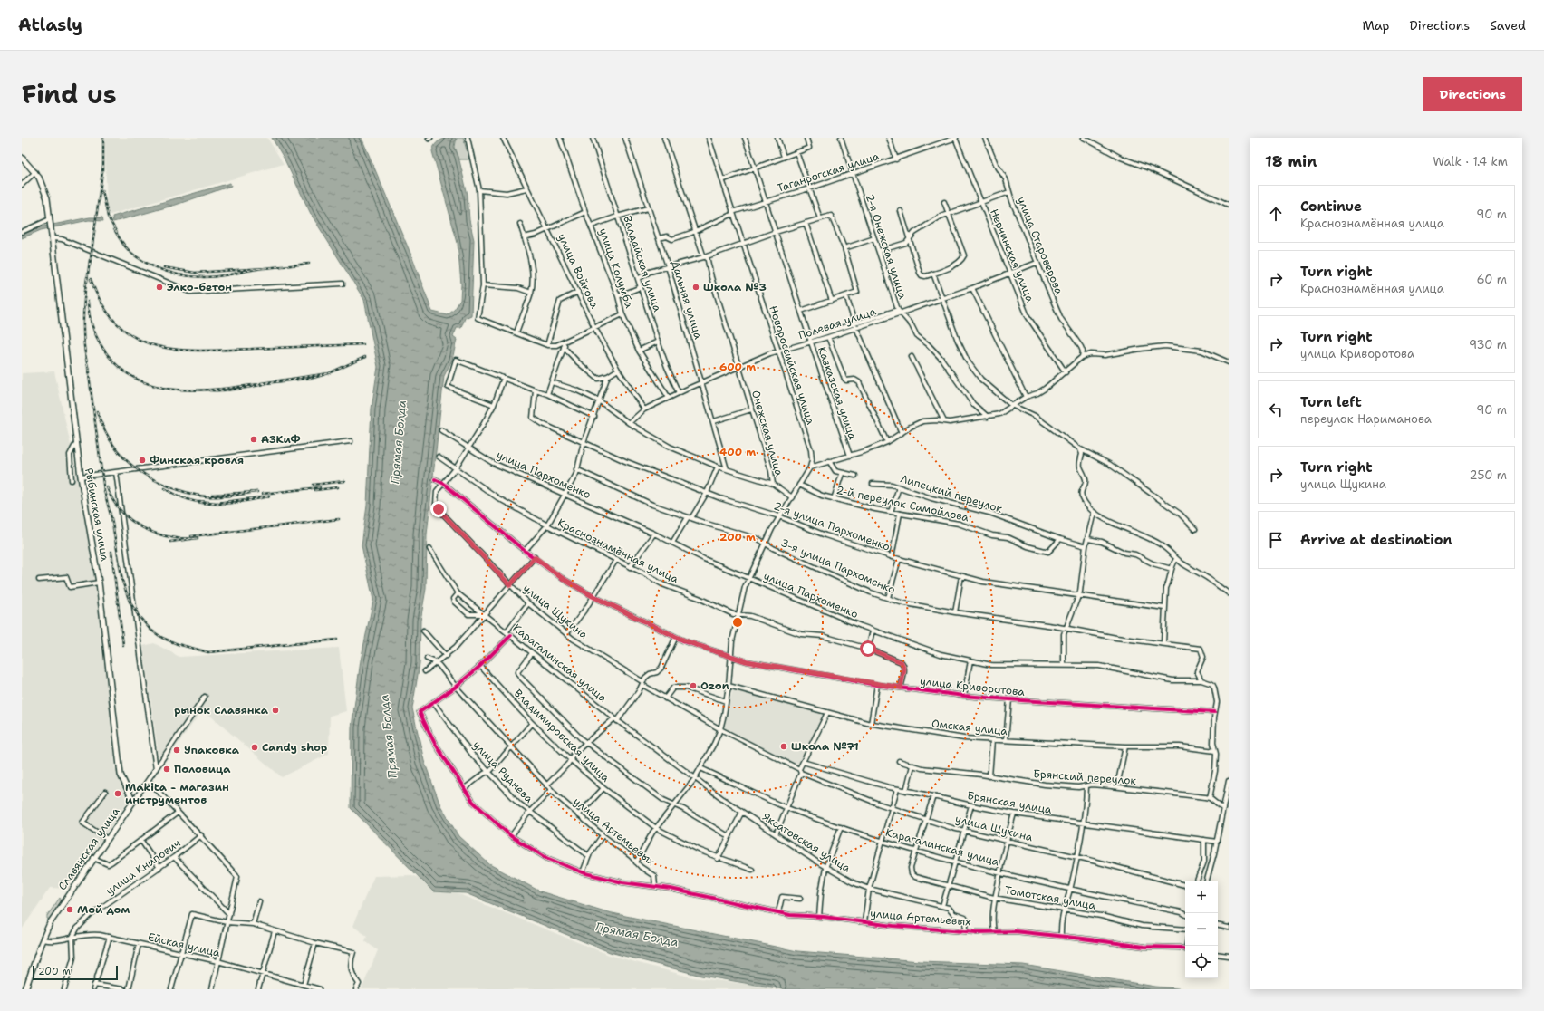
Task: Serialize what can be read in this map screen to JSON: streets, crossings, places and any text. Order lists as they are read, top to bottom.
{
  "streets": {
    "main road": ["Рыбинская улица", "Славянская улица"],
    "street": [
      "Таганрогская улица",
      "улица Староверова",
      "2-я Онежская улица",
      "Нерчинская улица",
      "Валдайская улица",
      "улица Колумба",
      "улица Войкова",
      "Дальняя улица",
      "Полевая улица",
      "Новороссийская улица",
      "Кавказская улица",
      "Онежская улица",
      "улица Пархоменко",
      "Липецкий переулок",
      "2-й переулок Самойлова",
      "2-я улица Пархоменко",
      "Краснознамённая улица",
      "3-я улица Пархоменко",
      "улица Щукина",
      "Карагалинская улица",
      "улица Криворотова",
      "Омская улица",
      "Владимировская улица",
      "улица Руднева",
      "Брянский переулок",
      "Брянская улица",
      "улица Артемьевых",
      "Яксатовская улица",
      "улица Книпович",
      "Томотская улица",
      "Ейская улица"
    ]
  },
  "crossings": [
    ["Таганрогская улица", "2-я Онежская улица"],
    ["Таганрогская улица", "Нерчинская улица"],
    ["Таганрогская улица", "Дальняя улица"],
    ["Таганрогская улица", "Новороссийская улица"],
    ["Таганрогская улица", "Кавказская улица"],
    ["Таганрогская улица", "Онежская улица"],
    ["Валдайская улица", "Полевая улица"],
    ["улица Колумба", "Полевая улица"],
    ["улица Войкова", "Полевая улица"],
    ["Дальняя улица", "Полевая улица"],
    ["Полевая улица", "Новороссийская улица"],
    ["Полевая улица", "Кавказская улица"],
    ["Полевая улица", "Онежская улица"],
    ["улица Пархоменко", "3-я улица Пархоменко"],
    ["Липецкий переулок", "2-й переулок Самойлова"],
    ["Рыбинская улица", "Славянская улица"],
    ["Краснознамённая улица", "улица Криворотова"],
    ["улица Щукина", "улица Криворотова"],
    ["Карагалинская улица", "Яксатовская улица"],
    ["Карагалинская улица", "Томотская улица"],
    ["улица Артемьевых", "Яксатовская улица"],
    ["Славянская улица", "Ейская улица"],
    ["улица Книпович", "Ейская улица"]
  ],
  "water": ["Прямая Болда"],
  "places": [
    "Элко-бетон",
    "Школа №3",
    "АЗКиФ",
    "Финская кровля",
    "Ozon",
    "рынок Славянка",
    "Школа №71",
    "Candy shop",
    "Упаковка",
    "Половица",
    "Makita - магазин инструментов",
    "Мой дом"
  ],
  "scale_bar": "200 m",
  "page": {
    "header": "Atlasly",
    "nav": ["Map", "Directions", "Saved"],
    "title": "Find us",
    "buttons": "Directions",
    "heading": ["18 min", "Walk · 1.4 km"],
    "list": [
      ["Continue", "Краснознамённая улица", "90 m"],
      ["Turn right", "Краснознамённая улица", "60 m"],
      ["Turn right", "улица Криворотова", "930 m"],
      ["Turn left", "переулок Нариманова", "90 m"],
      ["Turn right", "улица Щукина", "250 m"],
      "Arrive at destination"
    ],
    "map_buttons": ["+", "−"],
    "scale": "200 m"
  },
  "rings": ["600 m", "400 m", "200 m"]
}
